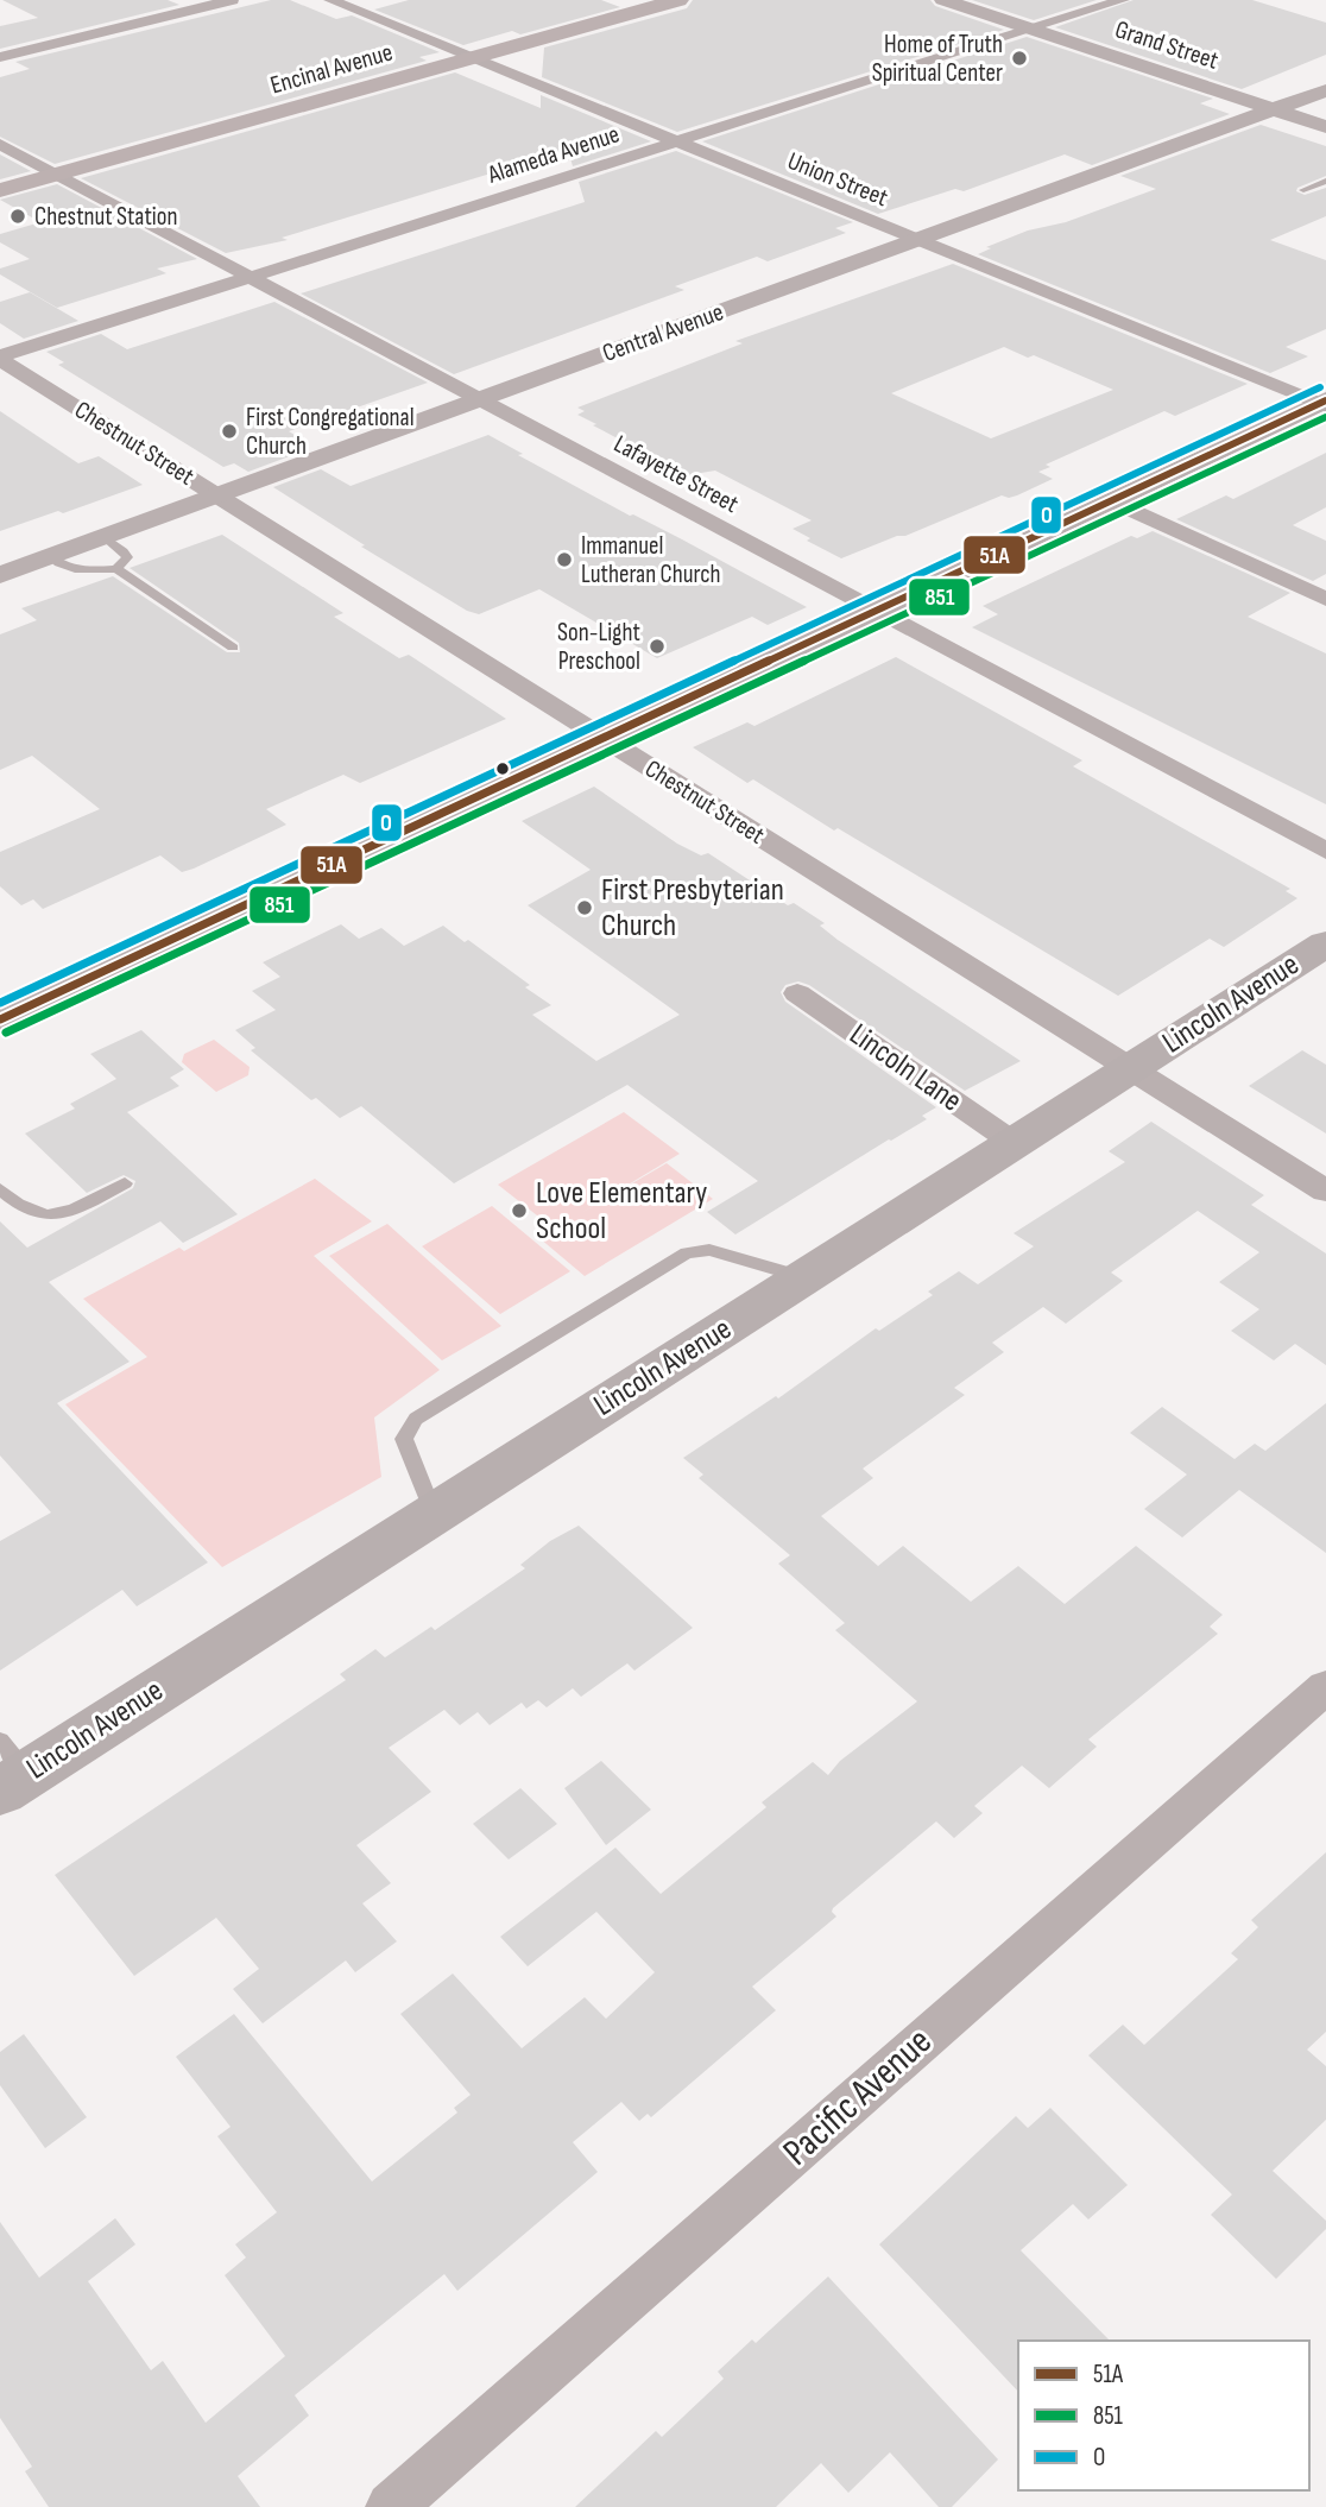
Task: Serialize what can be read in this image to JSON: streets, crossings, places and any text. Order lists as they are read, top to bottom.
{
  "streets": {
    "main road": ["Encinal Avenue", "Lincoln Avenue"],
    "street": [
      "Grand Street",
      "Alameda Avenue",
      "Union Street",
      "Central Avenue",
      "Chestnut Street",
      "Lafayette Street",
      "Lincoln Lane",
      "Pacific Avenue"
    ]
  },
  "crossings": [
    ["Grand Street", "Alameda Avenue"],
    ["Grand Street", "Central Avenue"],
    ["Encinal Avenue", "Union Street"],
    ["Encinal Avenue", "Lafayette Street"],
    ["Alameda Avenue", "Union Street"],
    ["Alameda Avenue", "Chestnut Street"],
    ["Alameda Avenue", "Lafayette Street"],
    ["Union Street", "Central Avenue"],
    ["Central Avenue", "Chestnut Street"],
    ["Central Avenue", "Lafayette Street"],
    ["Chestnut Street", "Lincoln Avenue"],
    ["Lincoln Avenue", "Lincoln Lane"]
  ],
  "places": [
    "Home of Truth Spiritual Center",
    "Chestnut Station",
    "First Congregational Church",
    "Immanuel Lutheran Church",
    "Son-Light Preschool",
    "First Presbyterian Church",
    "Love Elementary School"
  ],
  "lines": ["transit line O", "transit line 51A", "transit line 851"],
  "legend": ["51A", "851", "O"]
}
